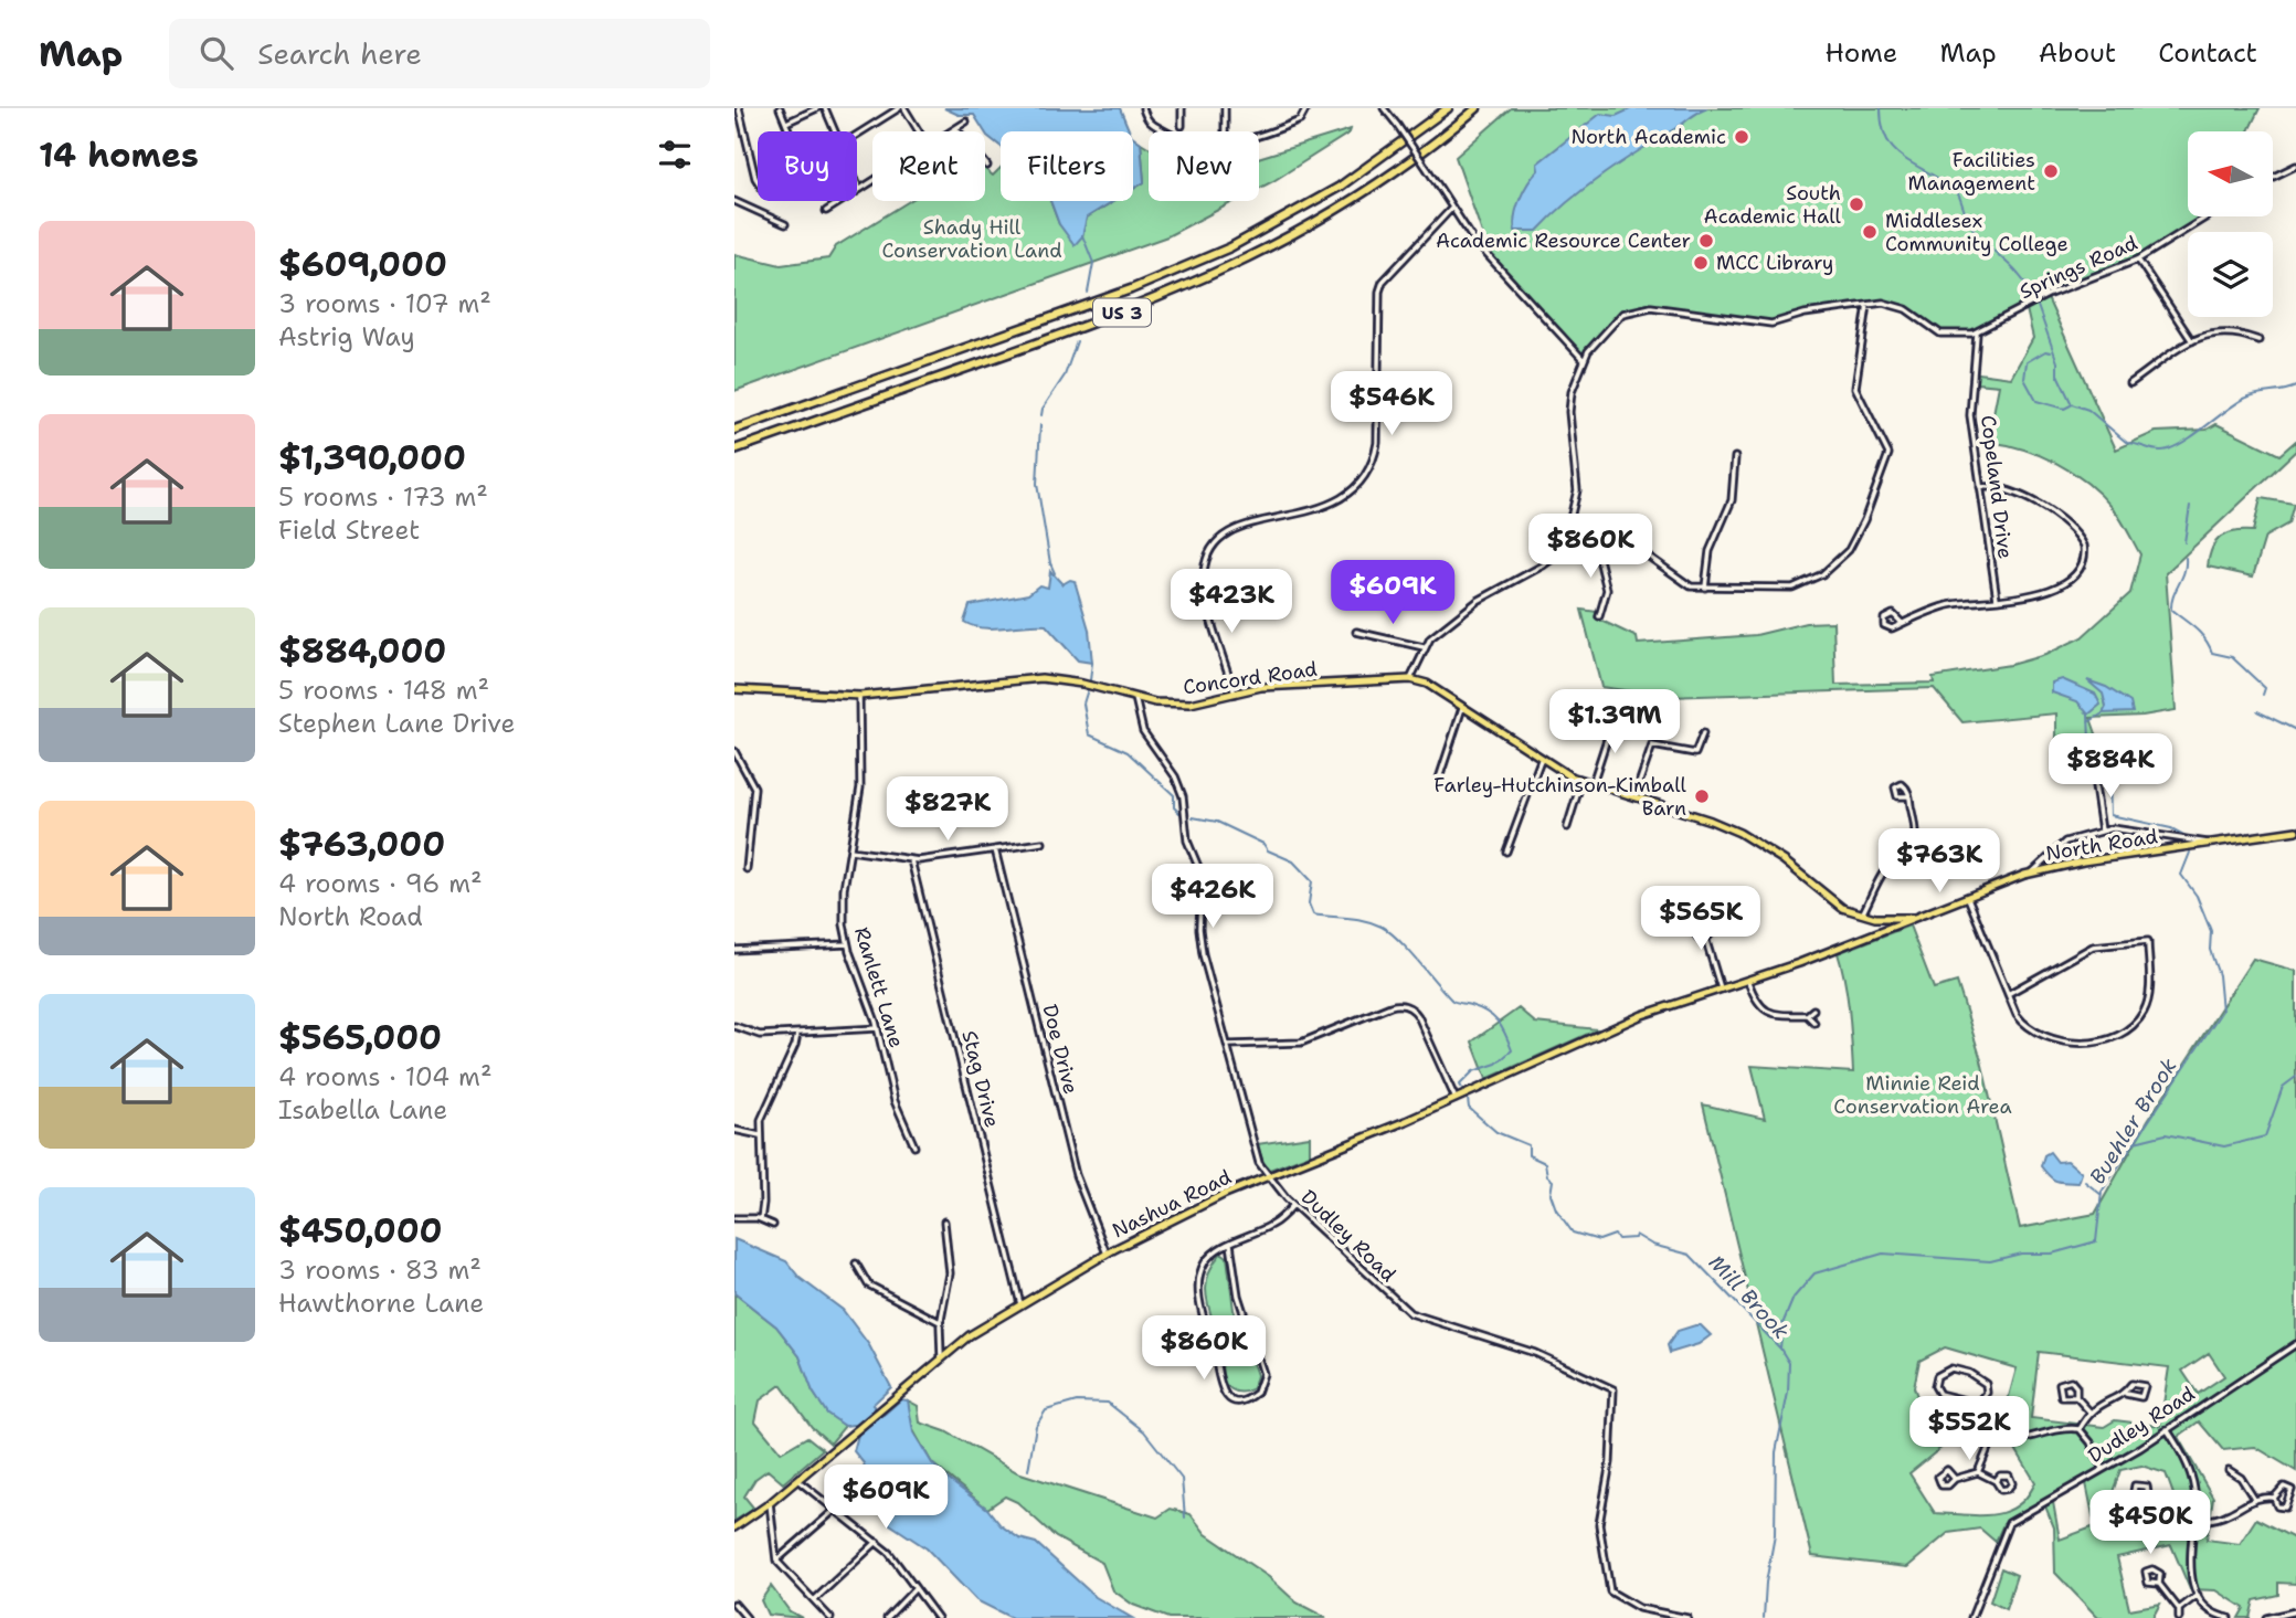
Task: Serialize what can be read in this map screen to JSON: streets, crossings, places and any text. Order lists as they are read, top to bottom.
{
  "streets": {
    "highway": ["US 3"],
    "main road": ["Concord Road", "North Road", "Nashua Road"],
    "street": [
      "Springs Road",
      "Copeland Drive",
      "Ranlett Lane",
      "Doe Drive",
      "Stag Drive",
      "Dudley Road"
    ]
  },
  "crossings": [
    ["Springs Road", "Copeland Drive"],
    ["Concord Road", "Ranlett Lane"],
    ["Concord Road", "Dudley Road"],
    ["North Road", "Nashua Road"],
    ["Doe Drive", "Nashua Road"],
    ["Stag Drive", "Nashua Road"],
    ["Nashua Road", "Dudley Road"]
  ],
  "water": ["Buehler Brook", "Mill Brook"],
  "parks": ["Shady Hill Conservation Land", "Minnie Reid Conservation Area"],
  "places": [
    "North Academic",
    "Facilities Management",
    "South Academic Hall",
    "Middlesex Community College",
    "Academic Resource Center",
    "MCC Library",
    "Farley-Hutchinson-Kimball Barn"
  ],
  "north": "left",
  "page": {
    "header": "Map",
    "search": "Search here",
    "nav": [
      "Home",
      "Map",
      "About",
      "Contact"
    ],
    "heading": "14 homes",
    "chip": [
      "Buy",
      "Rent",
      "Filters",
      "New"
    ],
    "list": [
      {
        "name": "$609,000",
        "note": "3 rooms · 107 m² · Astrig Way"
      },
      {
        "name": "$1,390,000",
        "note": "5 rooms · 173 m² · Field Street"
      },
      {
        "name": "$884,000",
        "note": "5 rooms · 148 m² · Stephen Lane Drive"
      },
      {
        "name": "$763,000",
        "note": "4 rooms · 96 m² · North Road"
      },
      {
        "name": "$565,000",
        "note": "4 rooms · 104 m² · Isabella Lane"
      },
      {
        "name": "$450,000",
        "note": "3 rooms · 83 m² · Hawthorne Lane"
      }
    ],
    "price": [
      "$546K",
      "$860K",
      "$609K",
      "$423K",
      "$1.39M",
      "$884K",
      "$827K",
      "$763K",
      "$426K",
      "$565K",
      "$860K",
      "$552K",
      "$609K",
      "$450K"
    ]
  }
}
